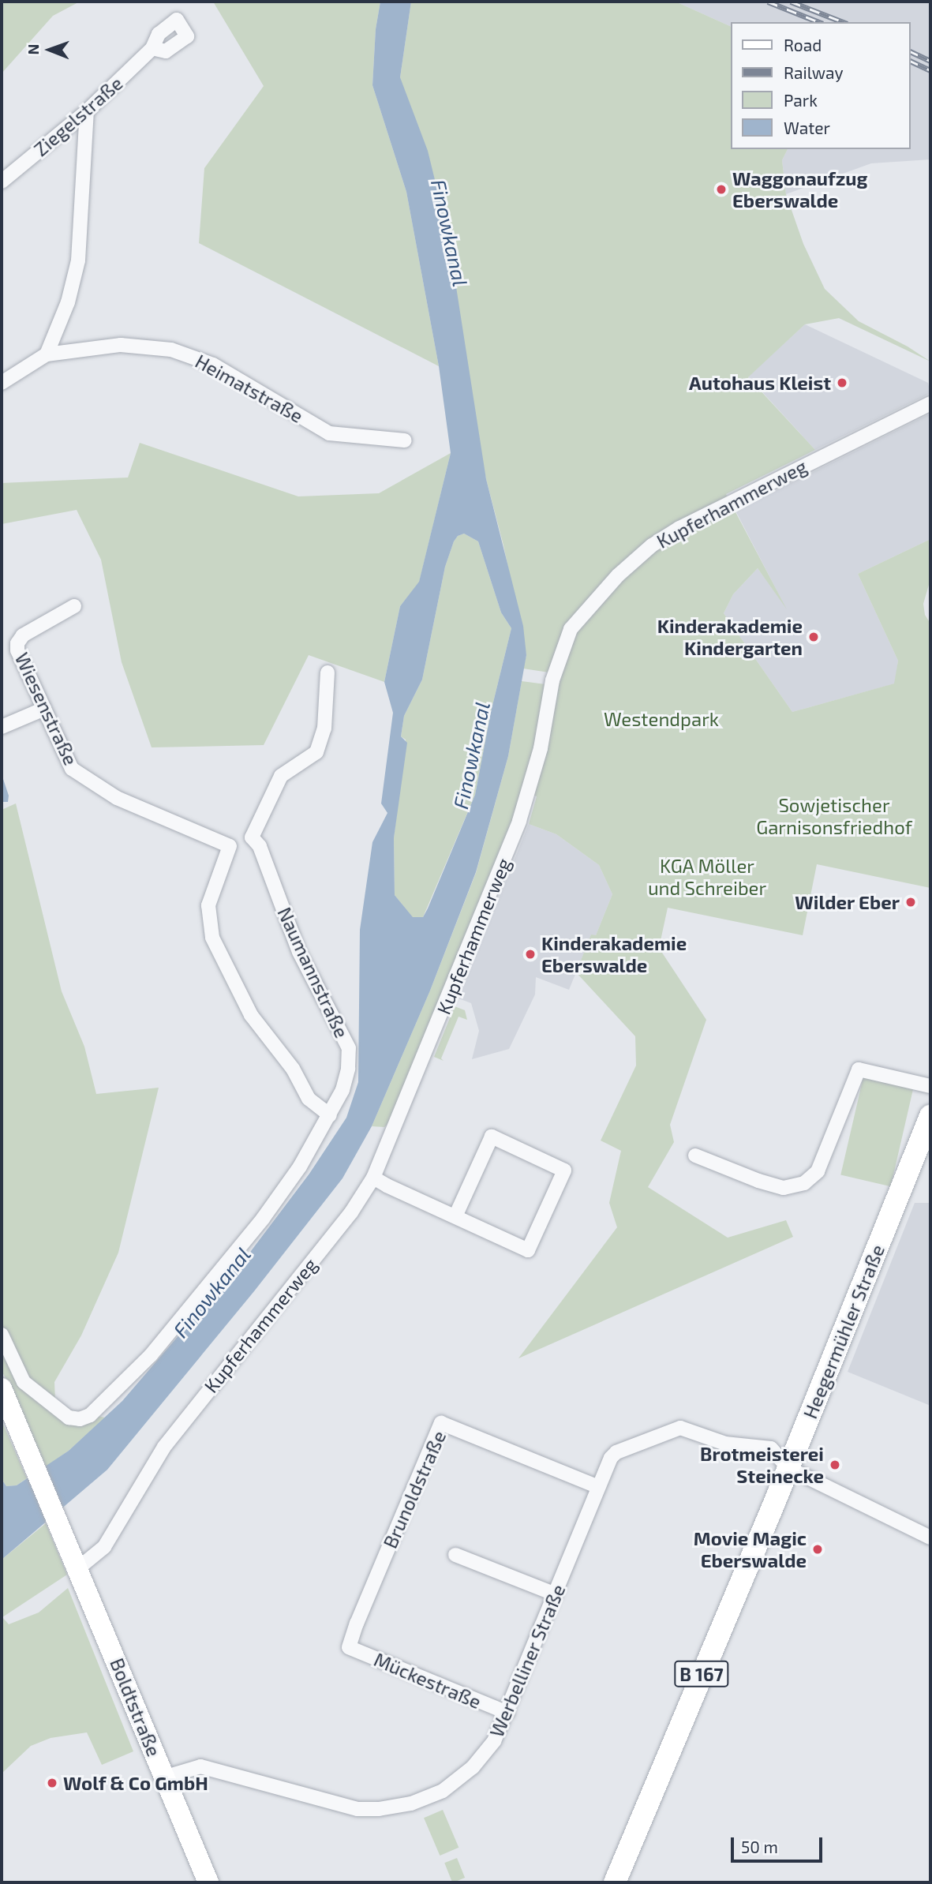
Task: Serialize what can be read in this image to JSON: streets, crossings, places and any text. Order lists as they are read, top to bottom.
{
  "streets": {
    "main road": ["Heegermühler Straße", "B 167", "Boldtstraße"],
    "street": [
      "Ziegelstraße",
      "Heimatstraße",
      "Kupferhammerweg",
      "Wiesenstraße",
      "Naumannstraße",
      "Brunoldstraße",
      "Werbelliner Straße",
      "Mückestraße"
    ]
  },
  "crossings": [
    ["Kupferhammerweg", "Boldtstraße"],
    ["Heegermühler Straße", "Werbelliner Straße"],
    ["Brunoldstraße", "Werbelliner Straße"],
    ["Brunoldstraße", "Mückestraße"],
    ["Werbelliner Straße", "Mückestraße"],
    ["Werbelliner Straße", "Boldtstraße"]
  ],
  "water": ["Finowkanal"],
  "parks": ["Westendpark", "Sowjetischer Garnisonsfriedhof", "KGA Möller und Schreiber"],
  "places": [
    "Waggonaufzug Eberswalde",
    "Autohaus Kleist",
    "Kinderakademie Kindergarten",
    "Wilder Eber",
    "Kinderakademie Eberswalde",
    "Brotmeisterei Steinecke",
    "Movie Magic Eberswalde",
    "Wolf & Co GmbH"
  ],
  "legend": [
    "Road",
    "Railway",
    "Park",
    "Water"
  ],
  "scale_bar": "50 m",
  "north": "left"
}
